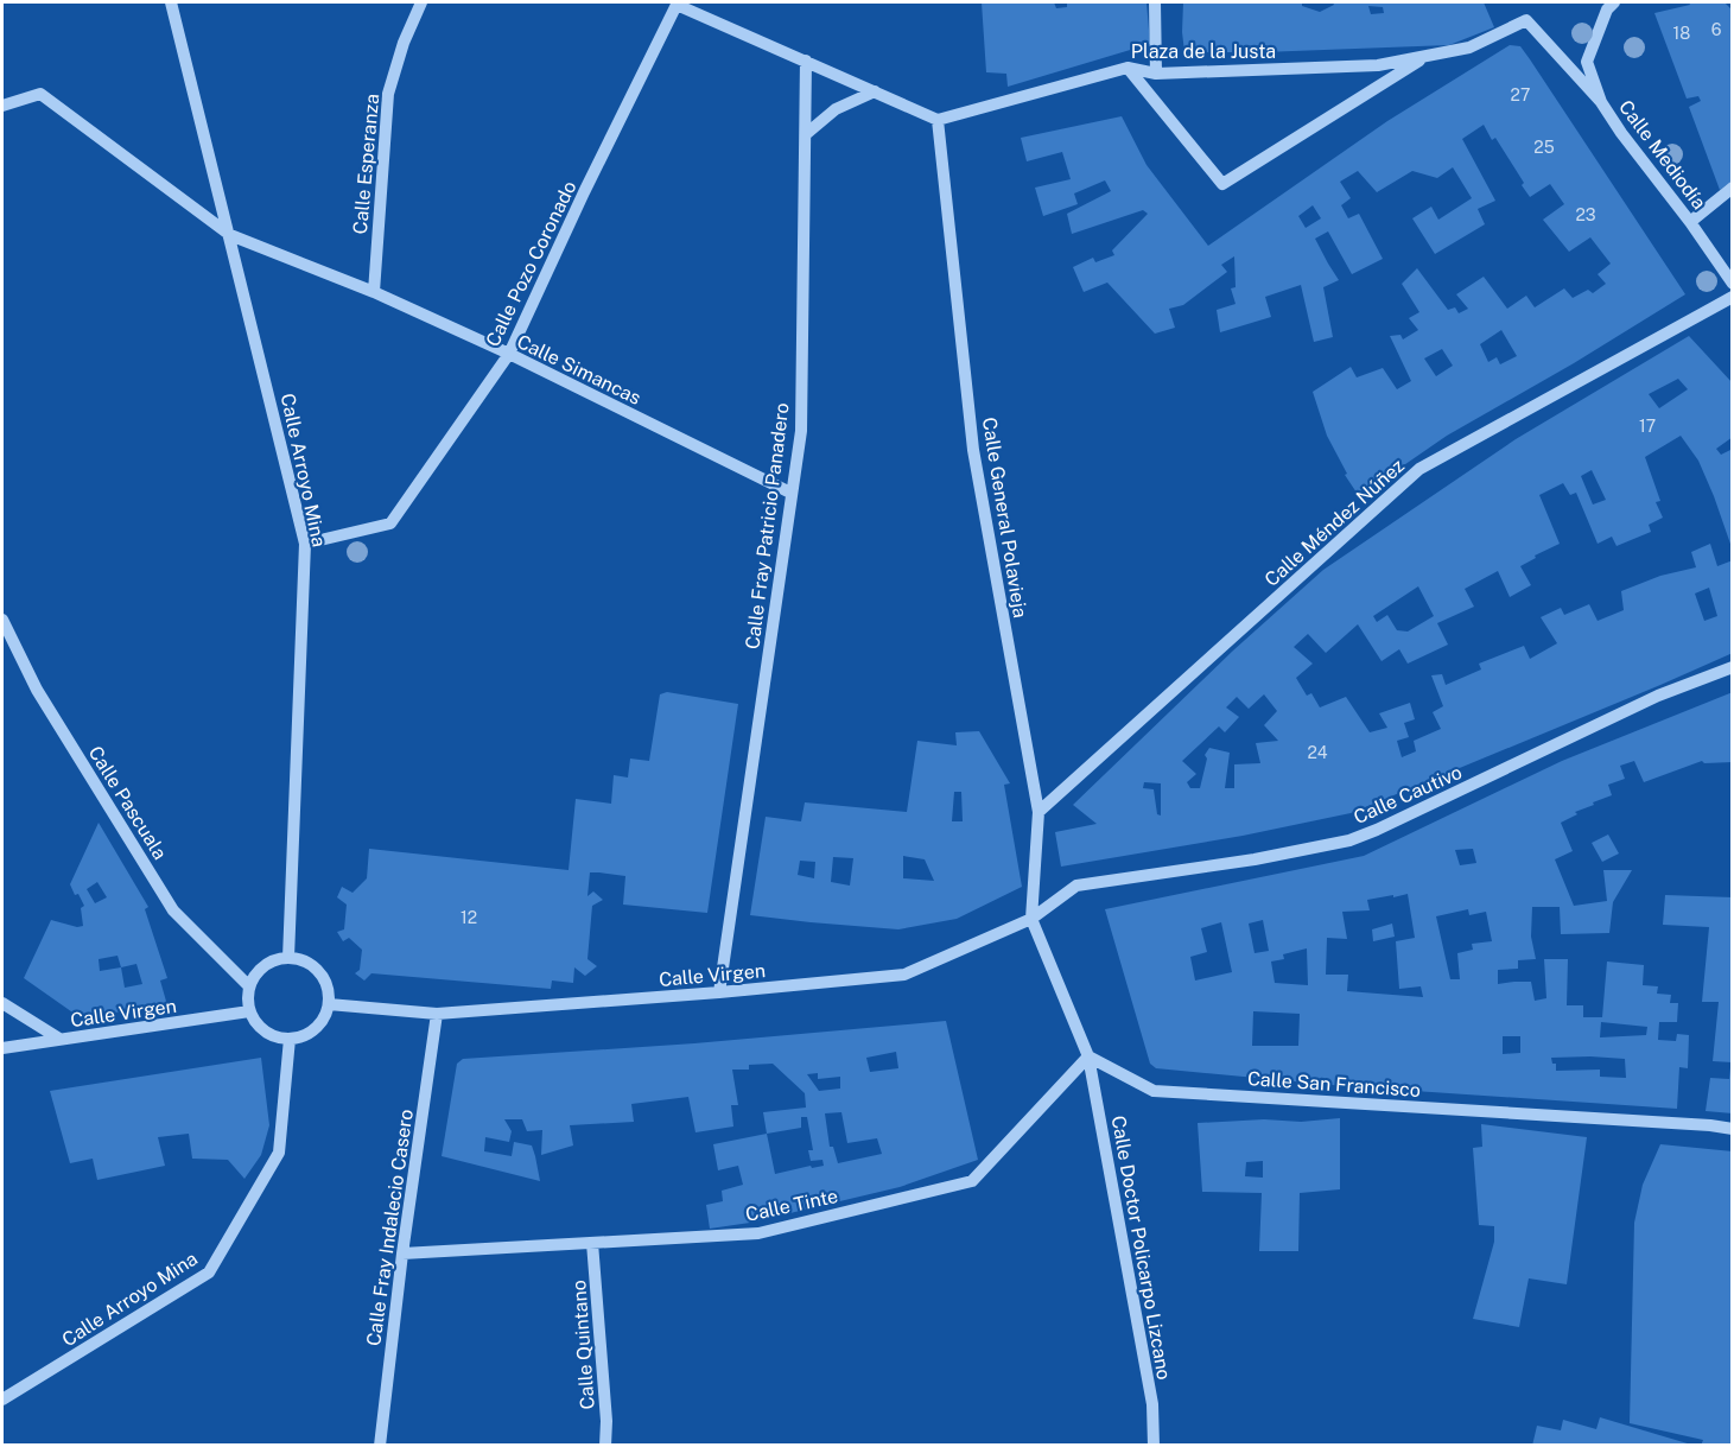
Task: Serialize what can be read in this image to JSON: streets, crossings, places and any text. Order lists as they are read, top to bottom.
{
  "streets": {
    "street": [
      "Plaza de la Justa",
      "Calle Mediodía",
      "Calle Esperanza",
      "Calle Pozo Coronado",
      "Calle Simancas",
      "Calle Arroyo Mina",
      "Calle General Polavieja",
      "Calle Méndez Núñez",
      "Calle Fray Patricio Panadero",
      "Calle Cautivo",
      "Calle Pascuala",
      "Calle Virgen",
      "Calle San Francisco",
      "Calle Tinte",
      "Calle Fray Indalecio Casero",
      "Calle Doctor Policarpo Lizcano",
      "Calle Quintano"
    ]
  },
  "crossings": [
    ["Plaza de la Justa", "Calle Mediodía"],
    ["Plaza de la Justa", "Calle General Polavieja"],
    ["Calle Esperanza", "Calle Simancas"],
    ["Calle Pozo Coronado", "Calle Simancas"],
    ["Calle Pozo Coronado", "Calle Arroyo Mina"],
    ["Calle Simancas", "Calle Arroyo Mina"],
    ["Calle Simancas", "Calle Fray Patricio Panadero"],
    ["Calle Arroyo Mina", "Calle Pascuala"],
    ["Calle Arroyo Mina", "Calle Virgen"],
    ["Calle General Polavieja", "Calle Méndez Núñez"],
    ["Calle General Polavieja", "Calle Virgen"],
    ["Calle Fray Patricio Panadero", "Calle Virgen"],
    ["Calle Cautivo", "Calle Virgen"],
    ["Calle Pascuala", "Calle Virgen"],
    ["Calle Virgen", "Calle Fray Indalecio Casero"],
    ["Calle San Francisco", "Calle Tinte"],
    ["Calle San Francisco", "Calle Doctor Policarpo Lizcano"],
    ["Calle Tinte", "Calle Fray Indalecio Casero"],
    ["Calle Tinte", "Calle Doctor Policarpo Lizcano"],
    ["Calle Tinte", "Calle Quintano"]
  ],
  "house_numbers": [
    "6",
    "18",
    "27",
    "25",
    "23",
    "17",
    "24",
    "12"
  ]
}
